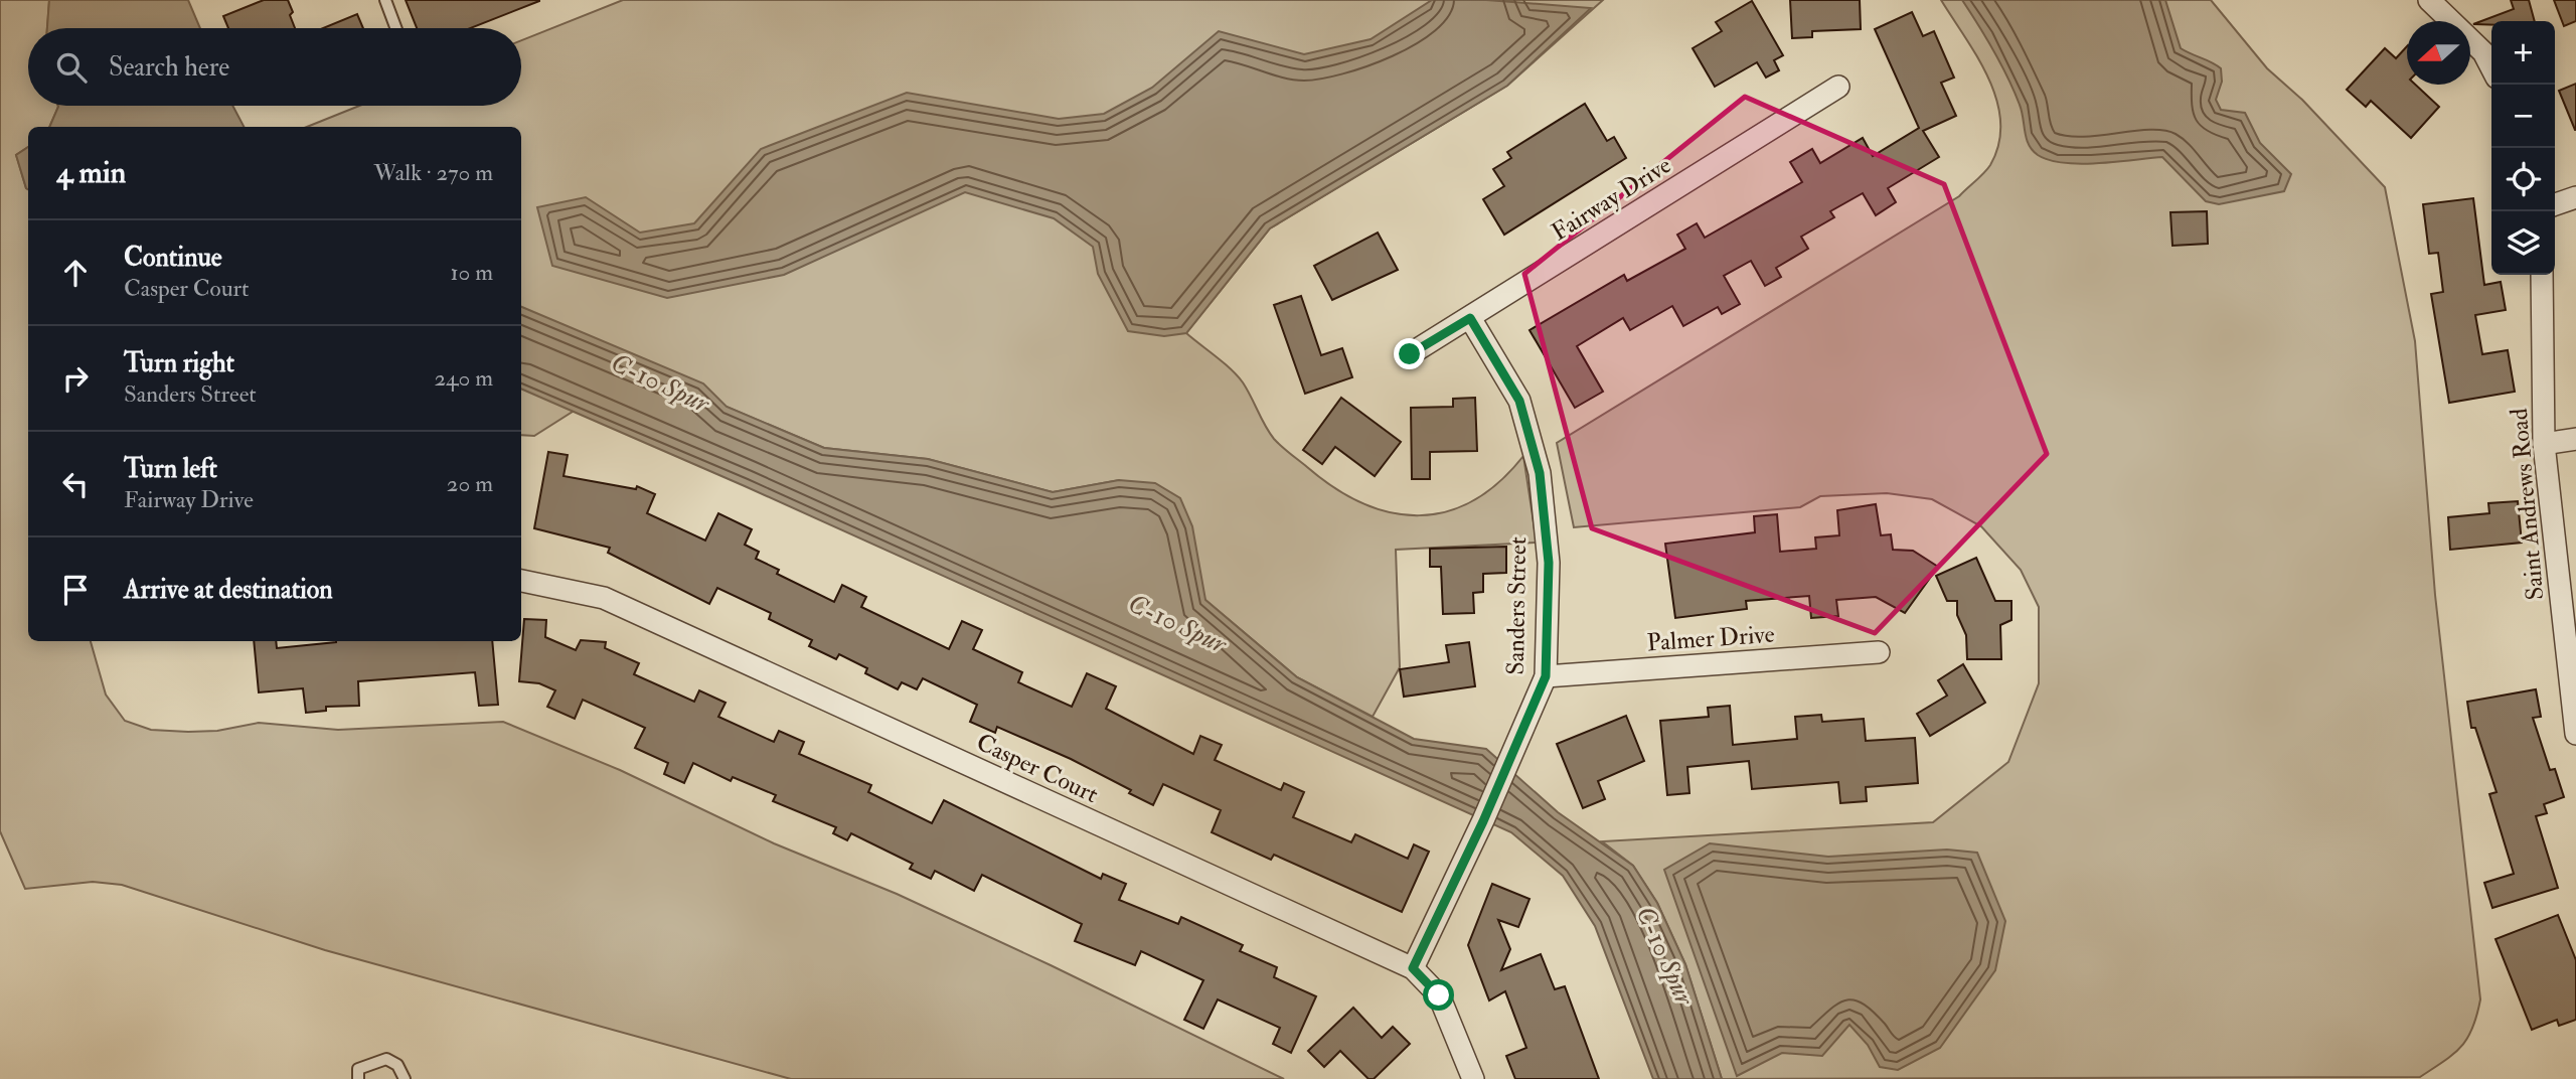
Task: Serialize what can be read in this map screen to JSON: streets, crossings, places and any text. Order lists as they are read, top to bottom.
{
  "streets": {
    "street": [
      "Fairway Drive",
      "Saint Andrews Road",
      "Sanders Street",
      "Palmer Drive",
      "Casper Court"
    ]
  },
  "crossings": [
    ["Fairway Drive", "Sanders Street"],
    ["Sanders Street", "Palmer Drive"],
    ["Sanders Street", "Casper Court"]
  ],
  "water": ["C-10 Spur"],
  "north": "left",
  "page": {
    "map_buttons": ["+", "−"],
    "search": "Search here",
    "heading": ["4 min", "Walk · 270 m"],
    "list": [
      ["Continue", "Casper Court", "10 m"],
      ["Turn right", "Sanders Street", "240 m"],
      ["Turn left", "Fairway Drive", "20 m"],
      "Arrive at destination"
    ]
  }
}
